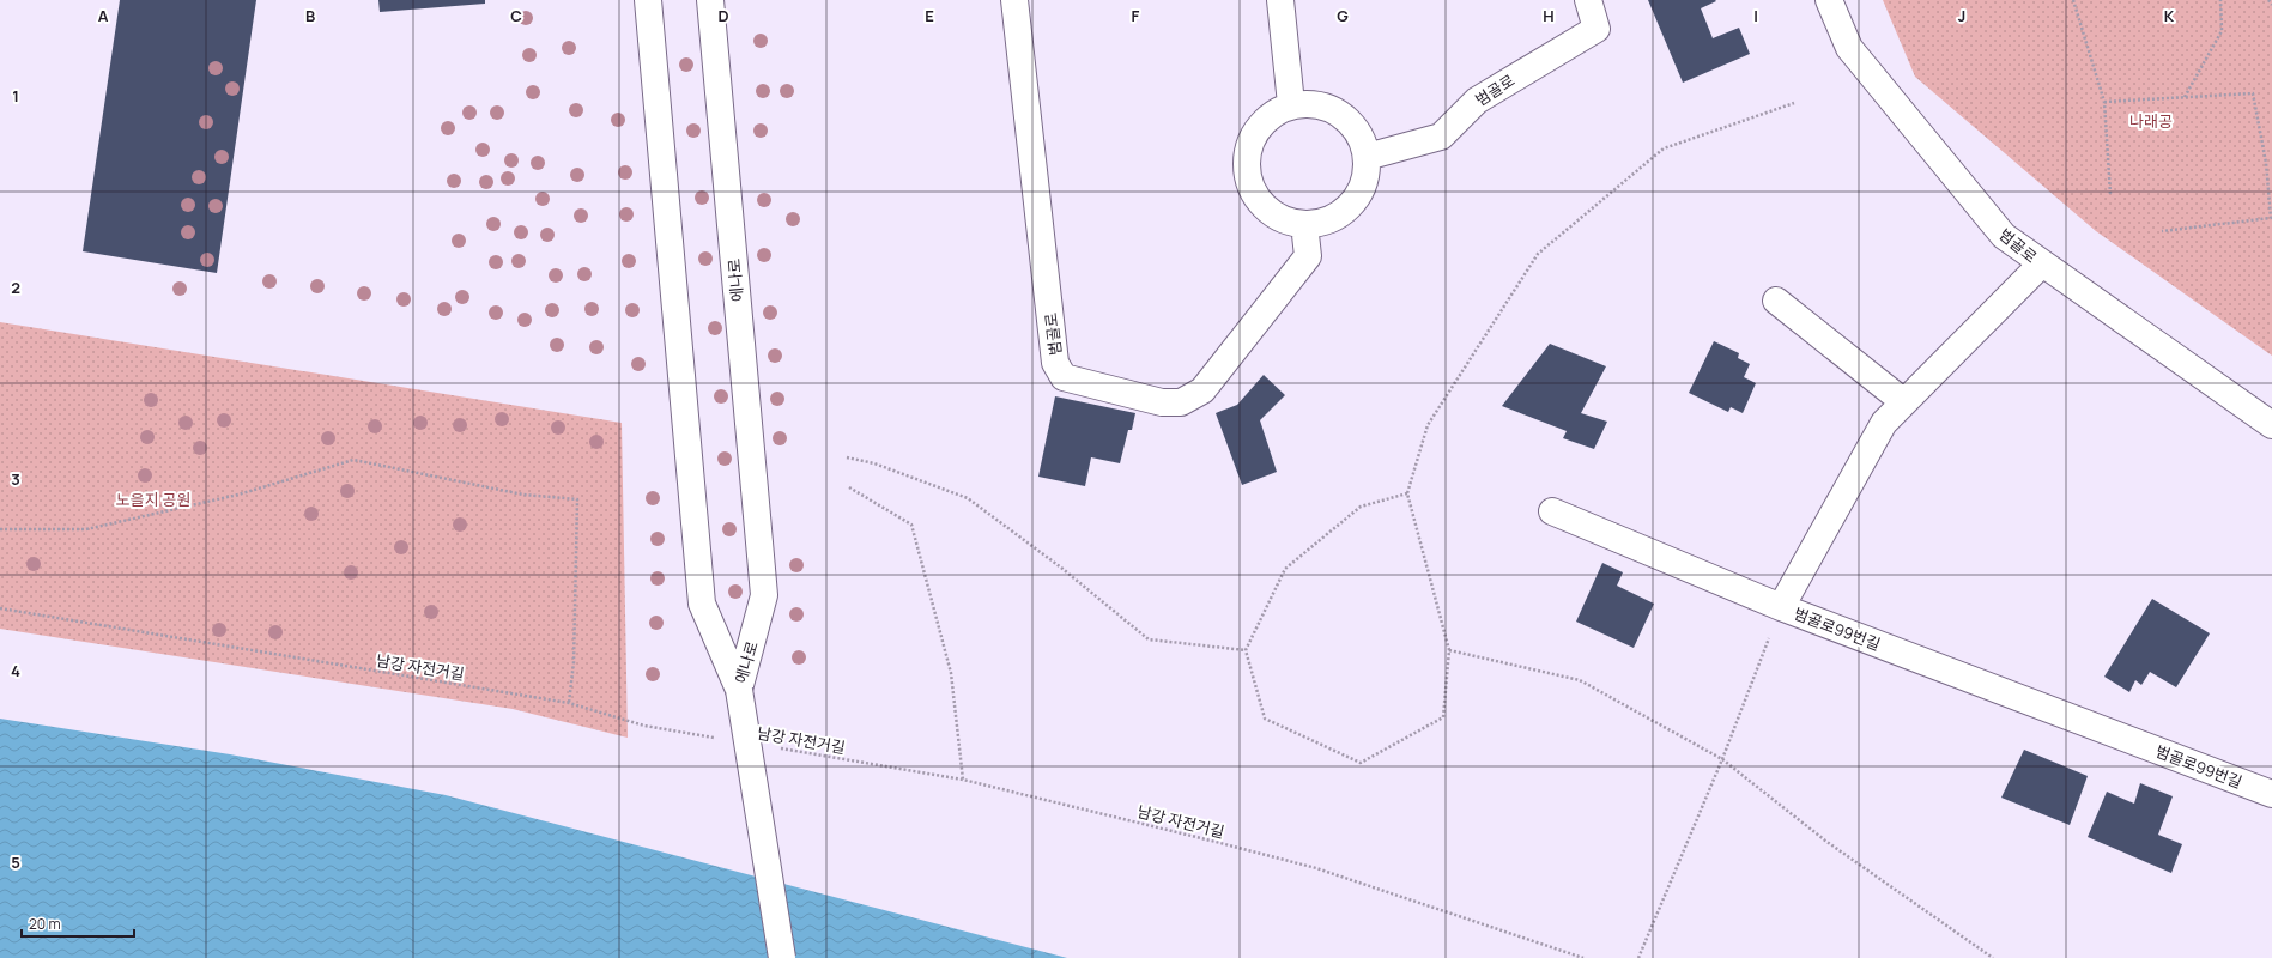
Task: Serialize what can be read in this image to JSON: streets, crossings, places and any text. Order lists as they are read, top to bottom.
{
  "streets": {
    "street": ["범골로", "에나로", "범골로99번길"],
    "path": ["남강 자전거길"]
  },
  "crossings": [
    ["범골로", "범골로99번길"]
  ],
  "parks": ["나래공", "노을지 공원"],
  "scale_bar": "20 m",
  "grid": {
    "columns": [
      "A",
      "B",
      "C",
      "D",
      "E",
      "F",
      "G",
      "H",
      "I",
      "J",
      "K"
    ],
    "rows": [
      "1",
      "2",
      "3",
      "4",
      "5"
    ]
  }
}
